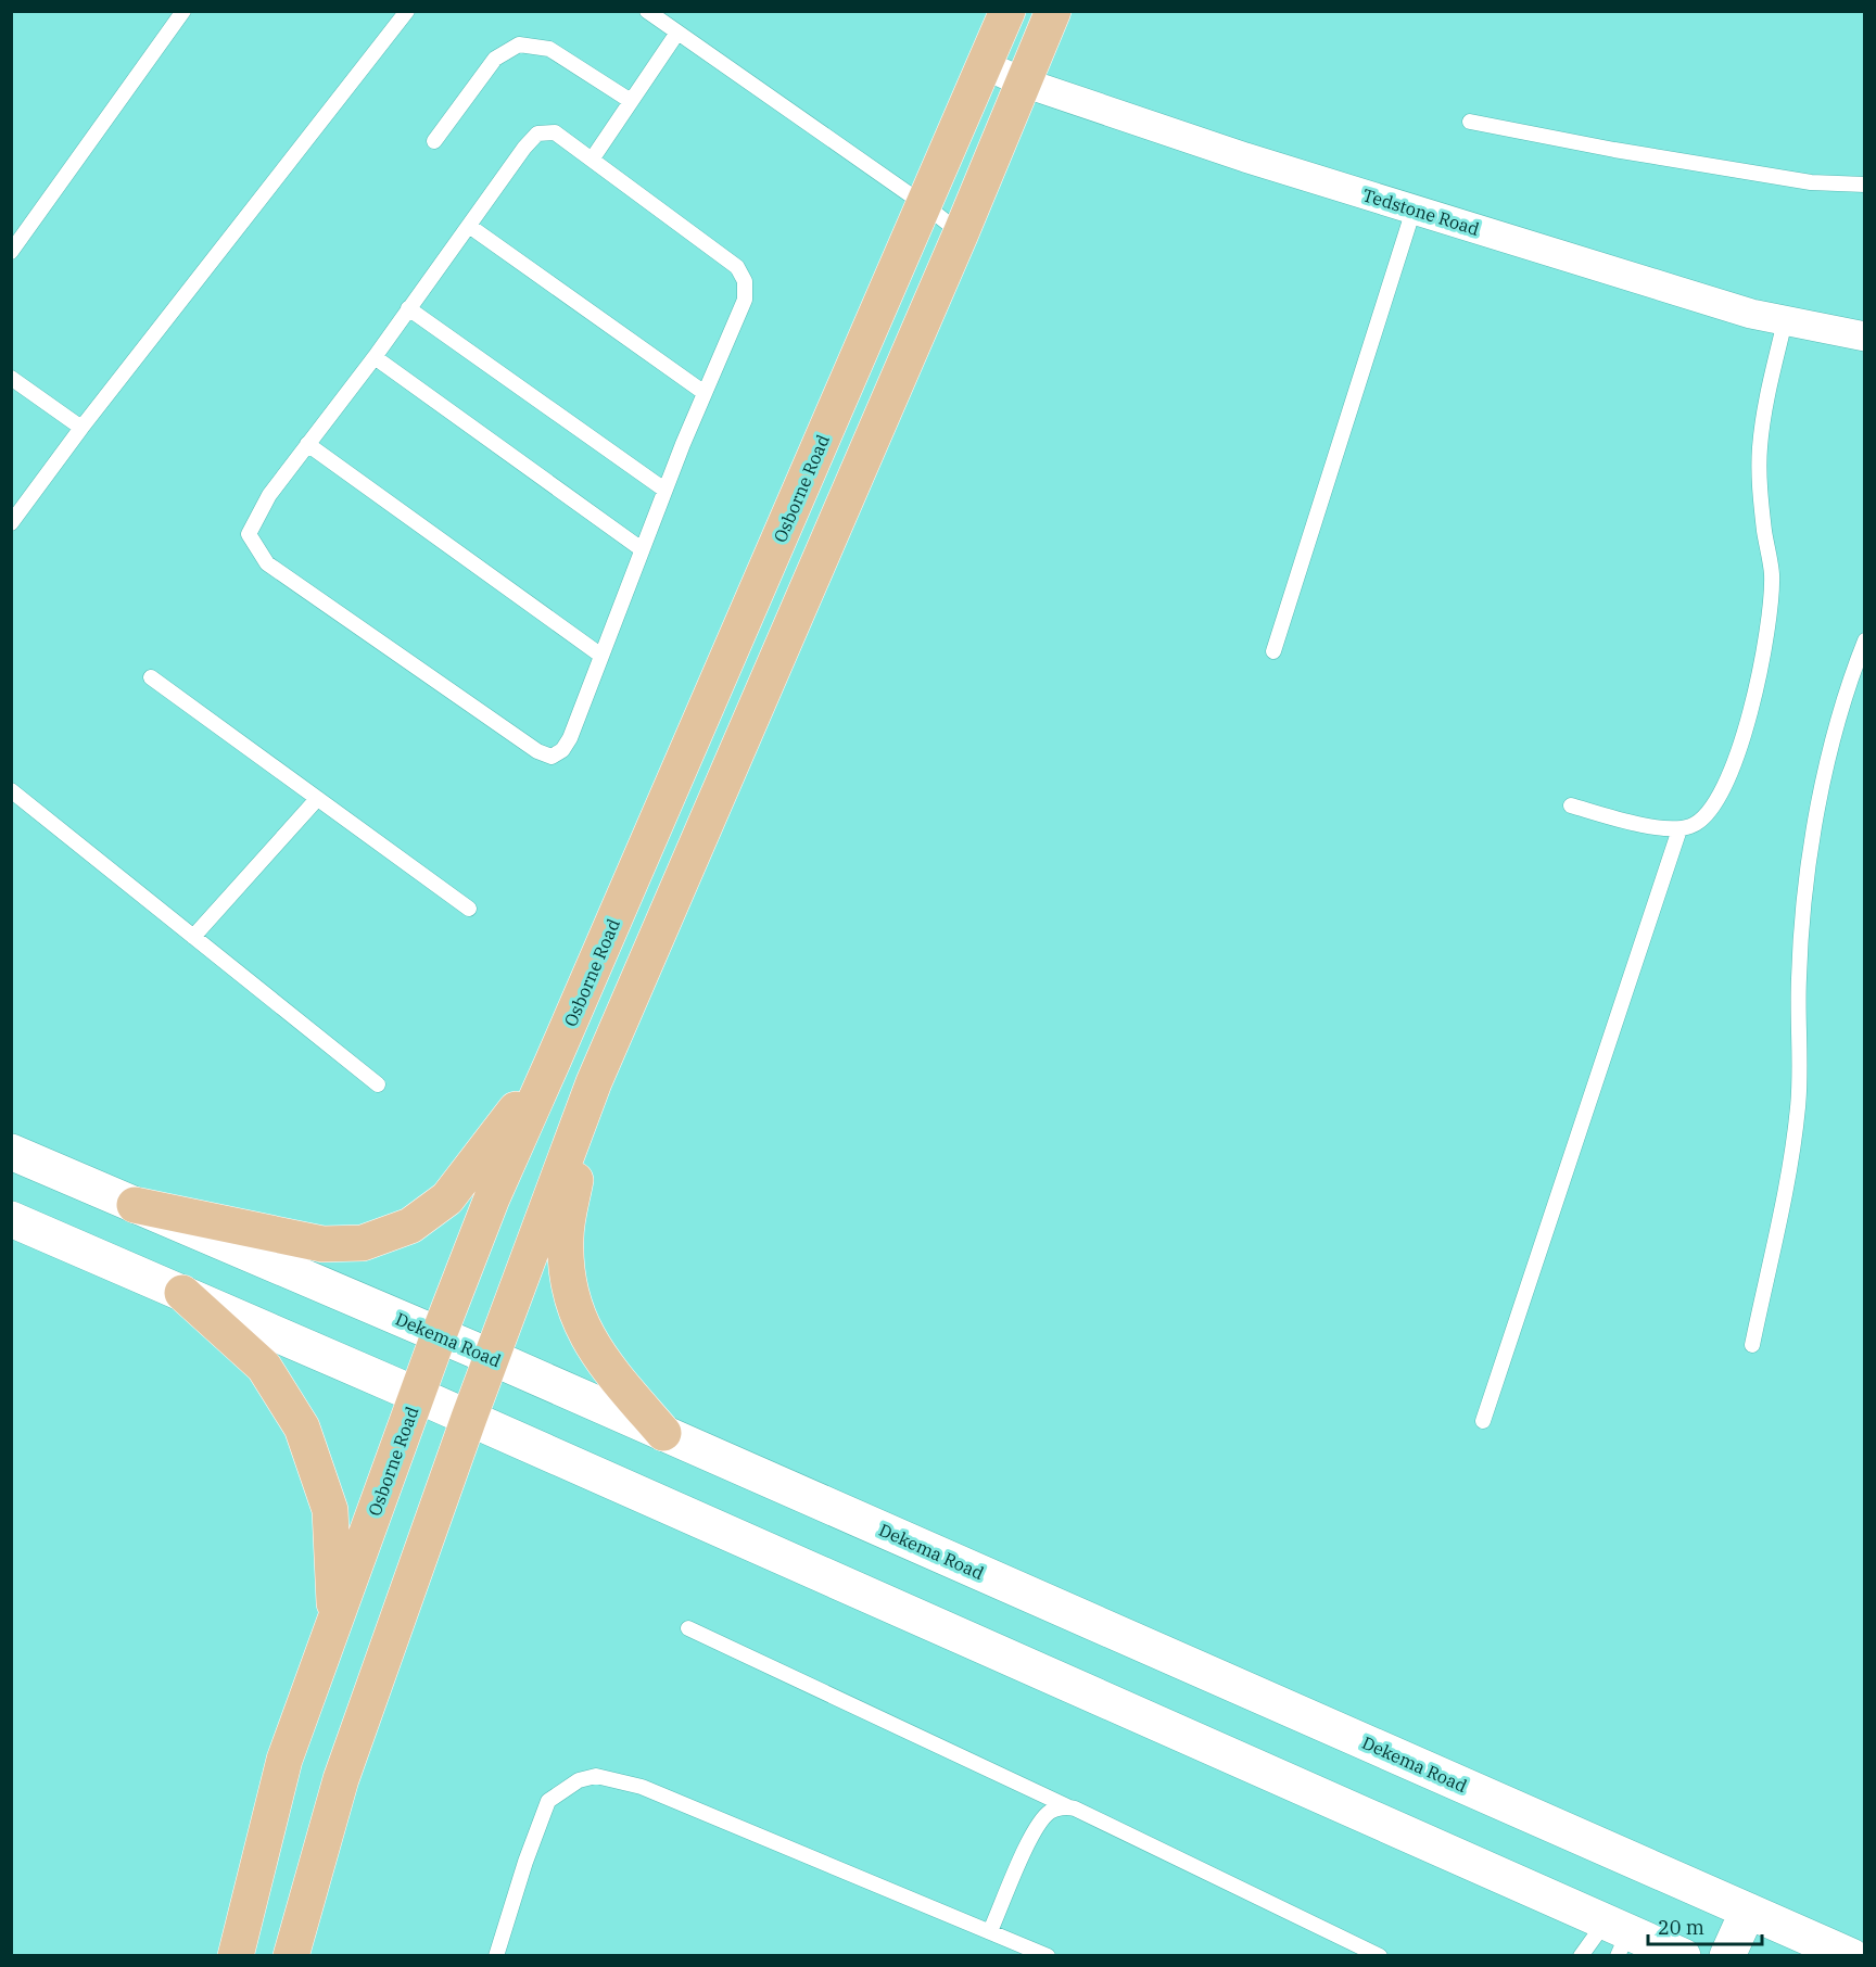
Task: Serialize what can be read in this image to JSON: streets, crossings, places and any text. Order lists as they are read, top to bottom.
{
  "streets": {
    "main road": ["Osborne Road"],
    "street": ["Tedstone Road", "Dekema Road"]
  },
  "crossings": [
    ["Tedstone Road", "Osborne Road"],
    ["Osborne Road", "Dekema Road"]
  ],
  "scale_bar": "20 m"
}
